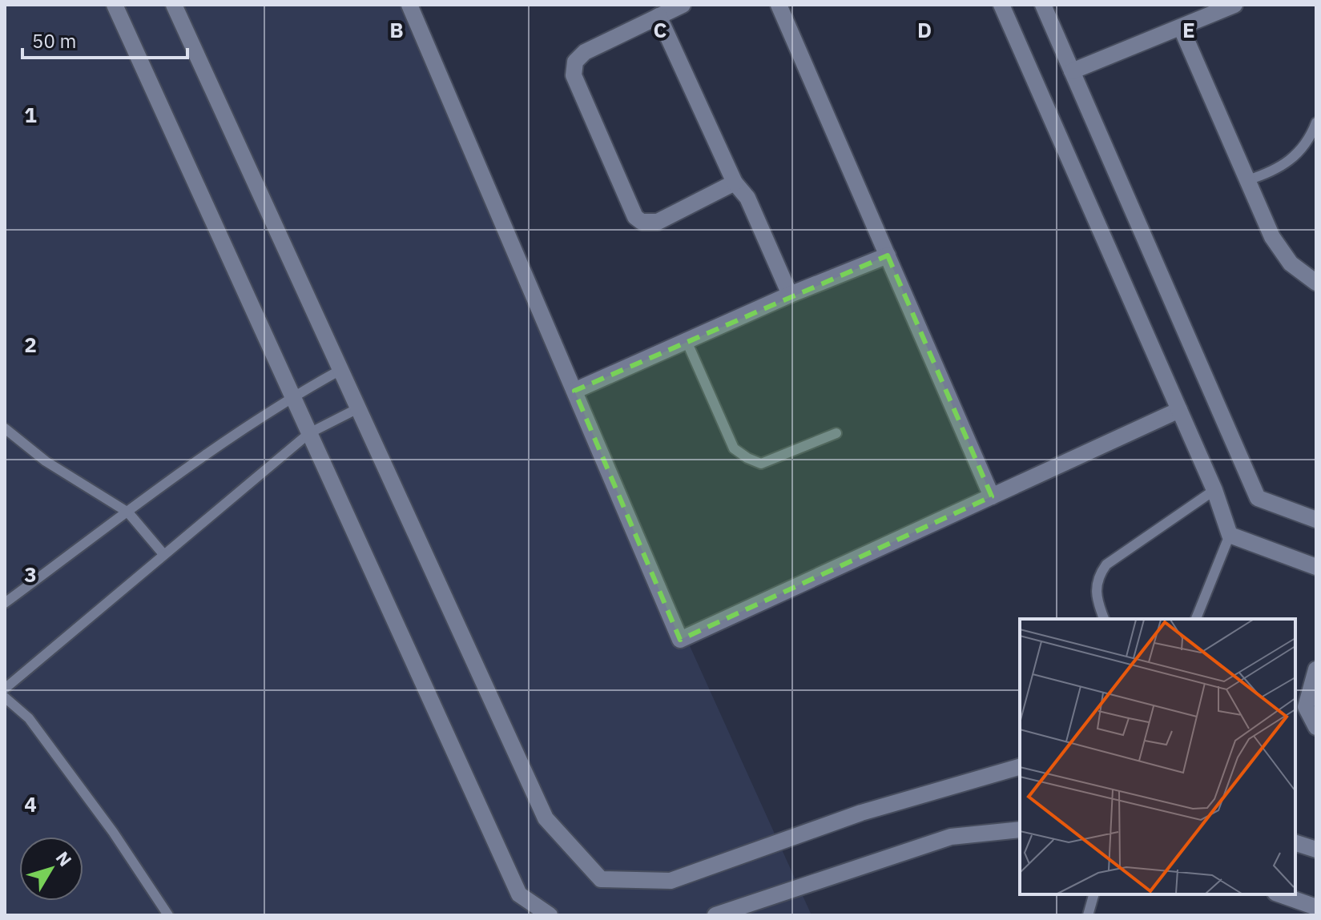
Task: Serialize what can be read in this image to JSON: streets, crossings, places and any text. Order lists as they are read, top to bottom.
{
  "scale_bar": "50 m",
  "north": "top right",
  "grid": {
    "columns": [
      "B",
      "C",
      "D",
      "E"
    ],
    "rows": [
      "1",
      "2",
      "3",
      "4"
    ]
  }
}
